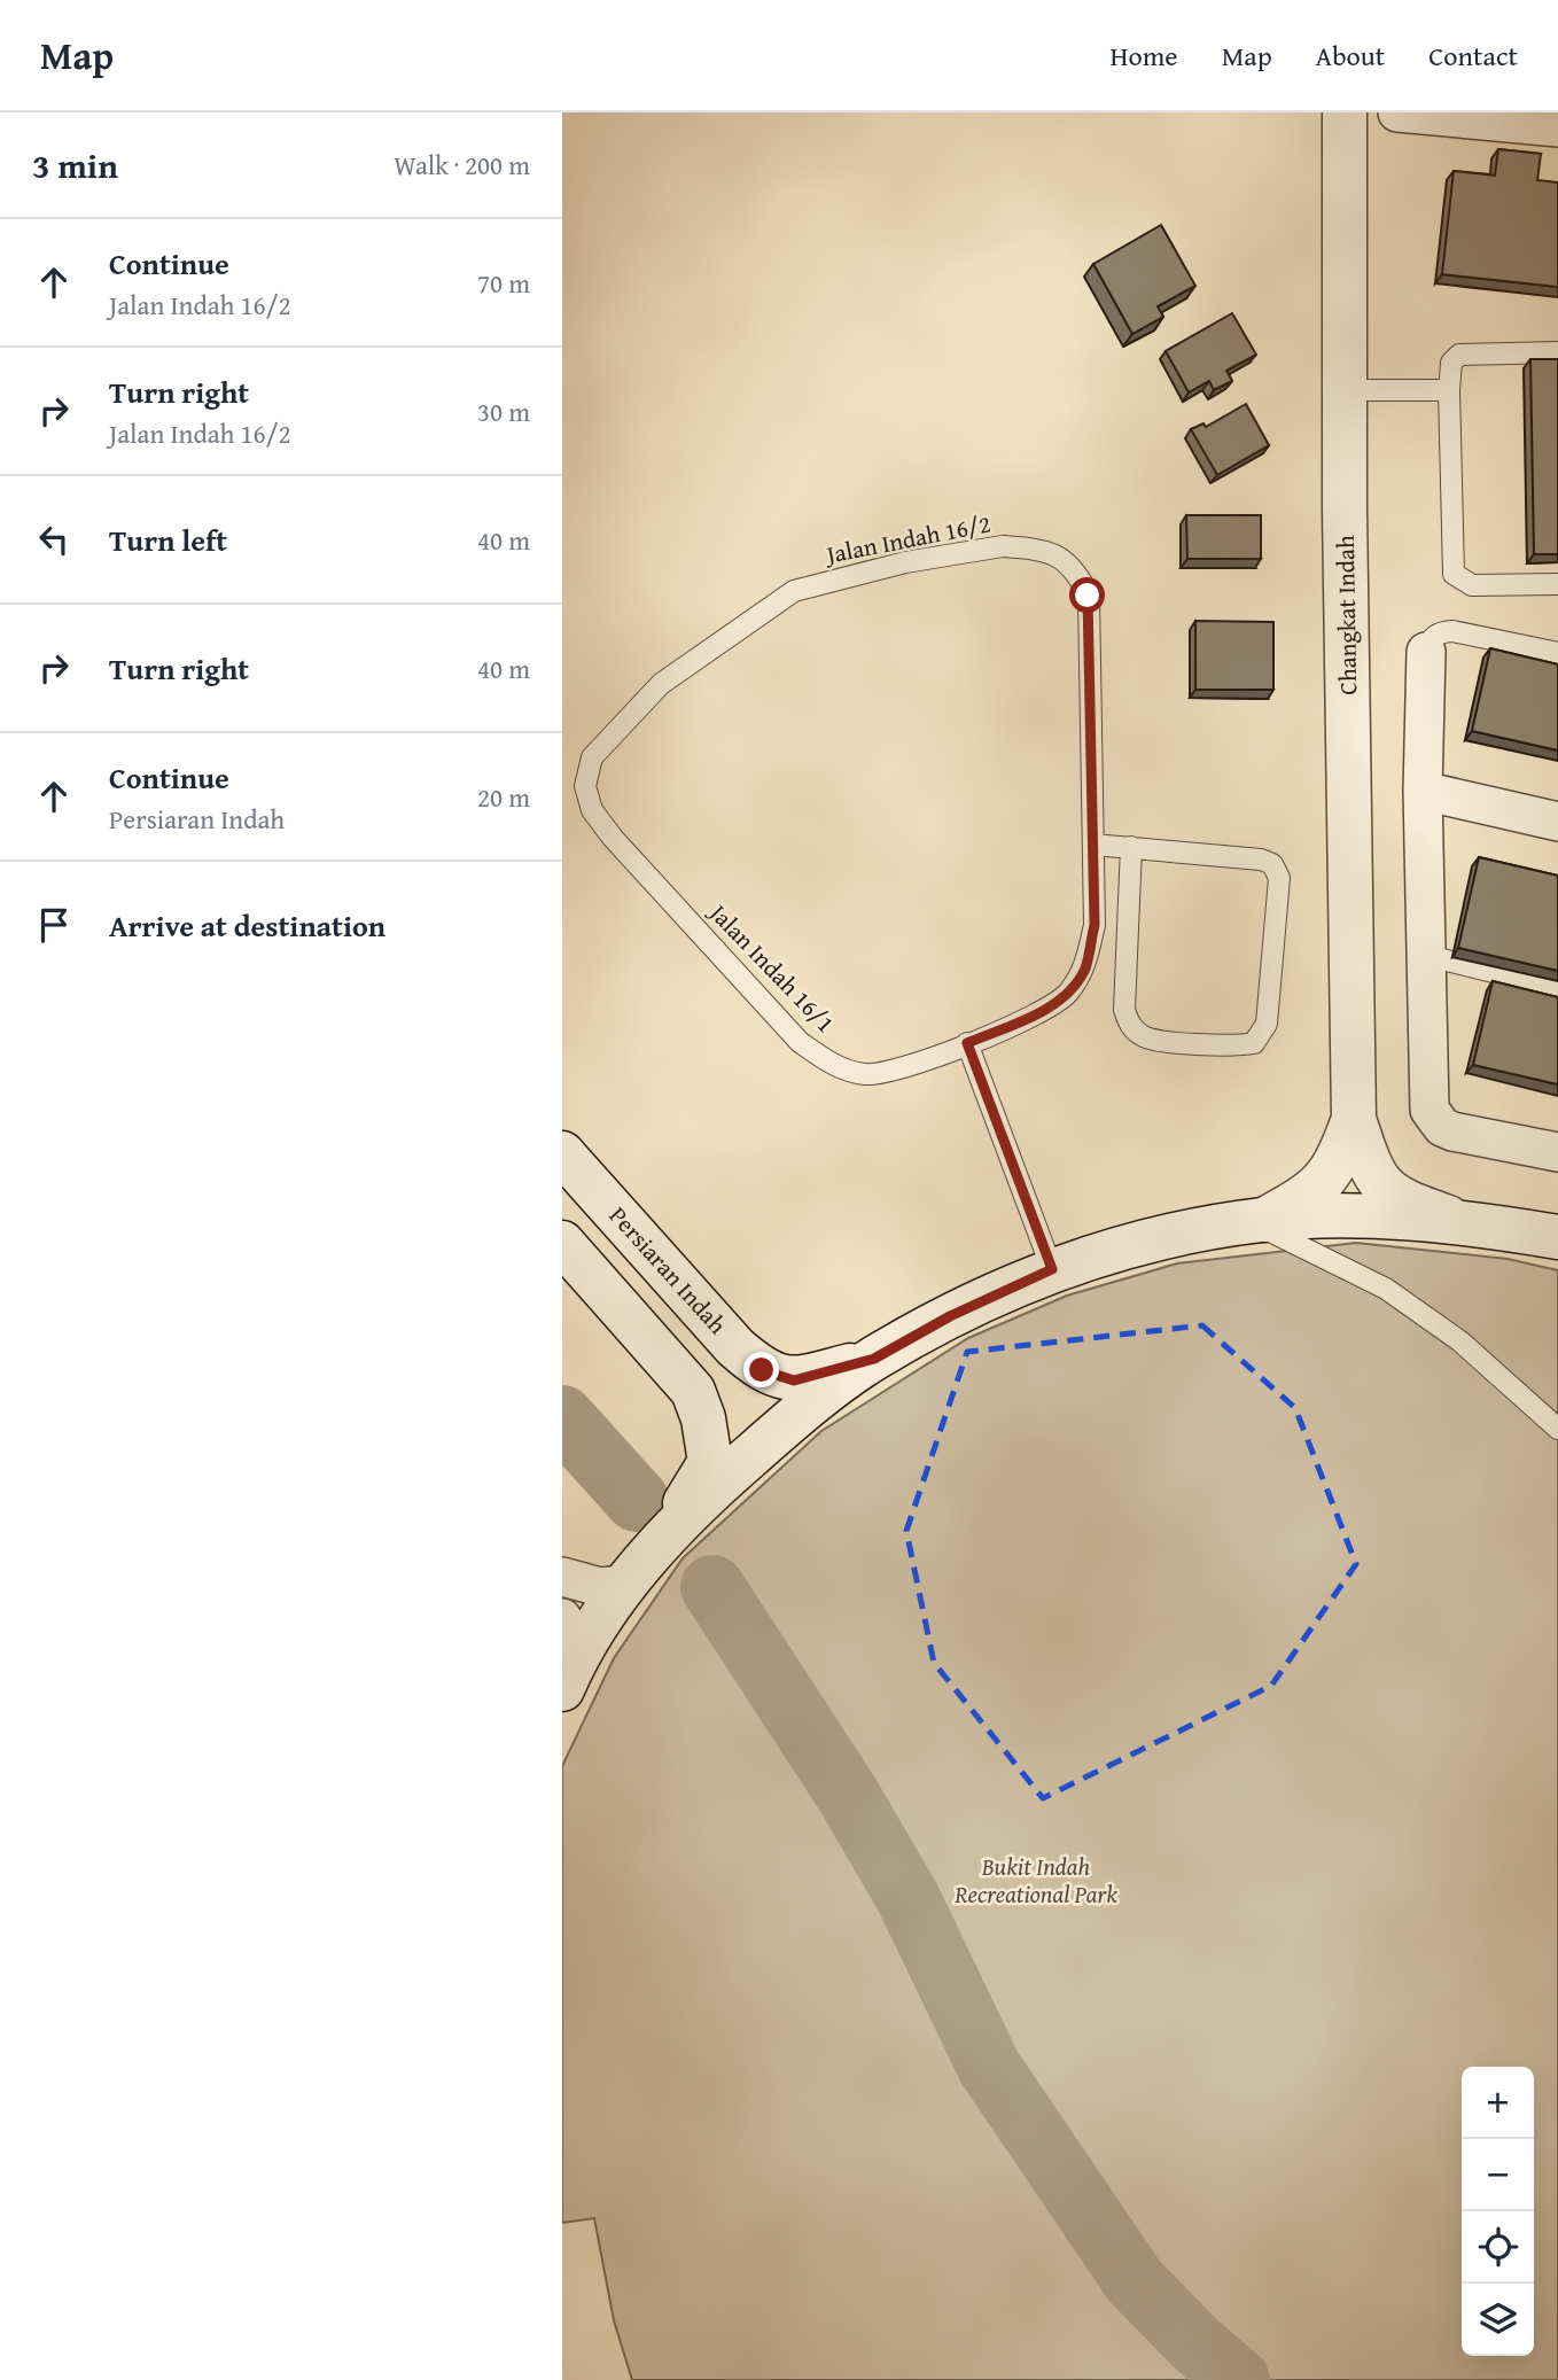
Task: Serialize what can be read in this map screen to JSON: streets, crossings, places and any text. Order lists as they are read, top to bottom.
{
  "streets": {
    "main road": ["Changkat Indah", "Persiaran Indah"],
    "lane": ["Jalan Indah 16/2", "Jalan Indah 16/1"]
  },
  "crossings": [
    ["Jalan Indah 16/2", "Jalan Indah 16/1"]
  ],
  "parks": ["Bukit Indah Recreational Park"],
  "page": {
    "header": "Map",
    "nav": [
      "Home",
      "Map",
      "About",
      "Contact"
    ],
    "heading": ["3 min", "Walk · 200 m"],
    "list": [
      ["Continue", "Jalan Indah 16/2", "70 m"],
      ["Turn right", "Jalan Indah 16/2", "30 m"],
      ["Turn left", "40 m"],
      ["Turn right", "40 m"],
      ["Continue", "Persiaran Indah", "20 m"],
      "Arrive at destination"
    ],
    "map_buttons": ["+", "−"]
  }
}
